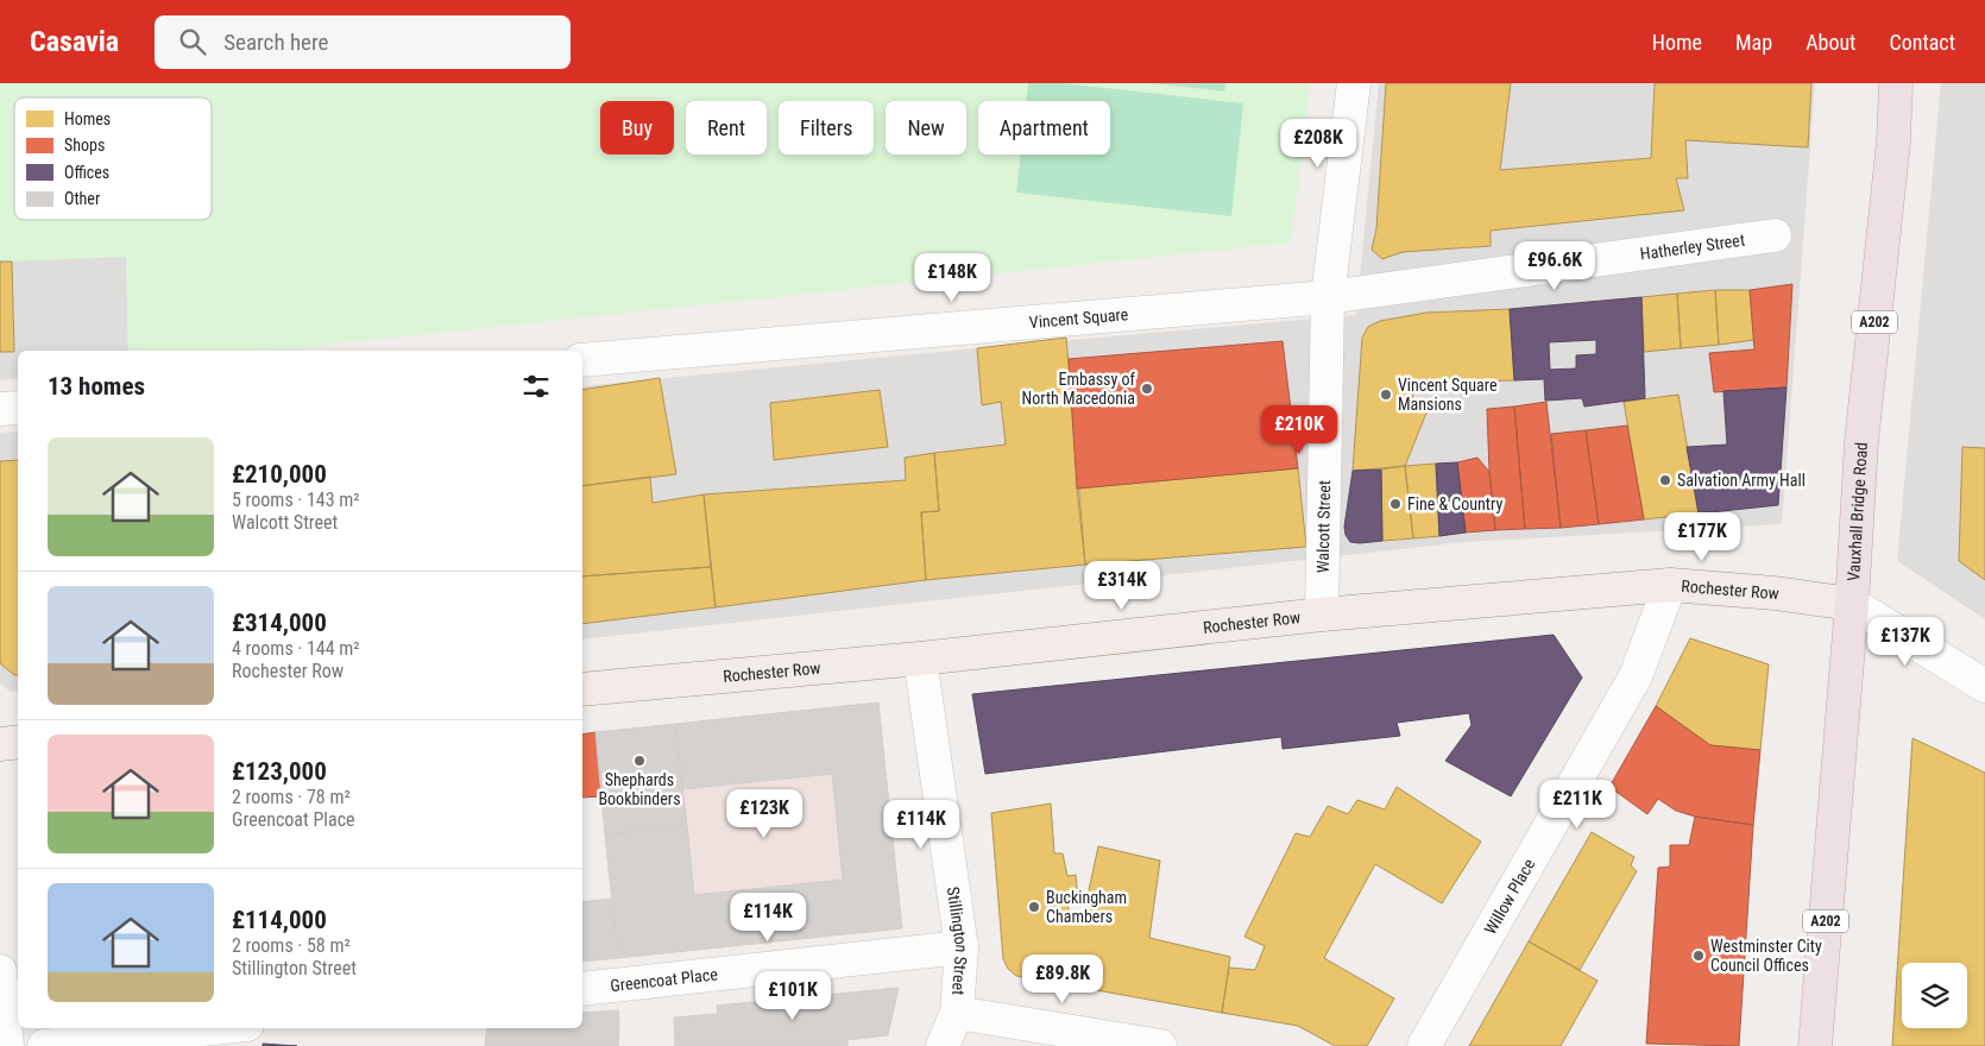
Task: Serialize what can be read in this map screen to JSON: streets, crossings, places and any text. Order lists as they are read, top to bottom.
{
  "streets": {
    "highway": ["A202", "Vauxhall Bridge Road"],
    "main road": ["Rochester Row"],
    "street": [
      "Hatherley Street",
      "Vincent Square",
      "Walcott Street",
      "Willow Place",
      "Stillington Street",
      "Greencoat Place"
    ]
  },
  "crossings": [
    ["Hatherley Street", "Vincent Square"],
    ["Hatherley Street", "Walcott Street"],
    ["Vincent Square", "Walcott Street"],
    ["Vauxhall Bridge Road", "Rochester Row"],
    ["Walcott Street", "Rochester Row"],
    ["Rochester Row", "Willow Place"],
    ["Rochester Row", "Stillington Street"],
    ["Stillington Street", "Greencoat Place"]
  ],
  "places": [
    "Embassy of North Macedonia",
    "Vincent Square Mansions",
    "Salvation Army Hall",
    "Fine & Country",
    "Shephards Bookbinders",
    "Buckingham Chambers",
    "Westminster City Council Offices"
  ],
  "legend": [
    "Homes",
    "Shops",
    "Offices",
    "Other"
  ],
  "page": {
    "header": "Casavia",
    "search": "Search here",
    "nav": [
      "Home",
      "Map",
      "About",
      "Contact"
    ],
    "chip": [
      "Buy",
      "Rent",
      "Filters",
      "New",
      "Apartment"
    ],
    "price": [
      "£208K",
      "£96.6K",
      "£148K",
      "£210K",
      "£177K",
      "£314K",
      "£137K",
      "£211K",
      "£123K",
      "£114K",
      "£114K",
      "£89.8K",
      "£101K"
    ],
    "heading": "13 homes",
    "list": [
      {
        "name": "£210,000",
        "note": "5 rooms · 143 m² · Walcott Street"
      },
      {
        "name": "£314,000",
        "note": "4 rooms · 144 m² · Rochester Row"
      },
      {
        "name": "£123,000",
        "note": "2 rooms · 78 m² · Greencoat Place"
      },
      {
        "name": "£114,000",
        "note": "2 rooms · 58 m² · Stillington Street"
      }
    ]
  }
}
